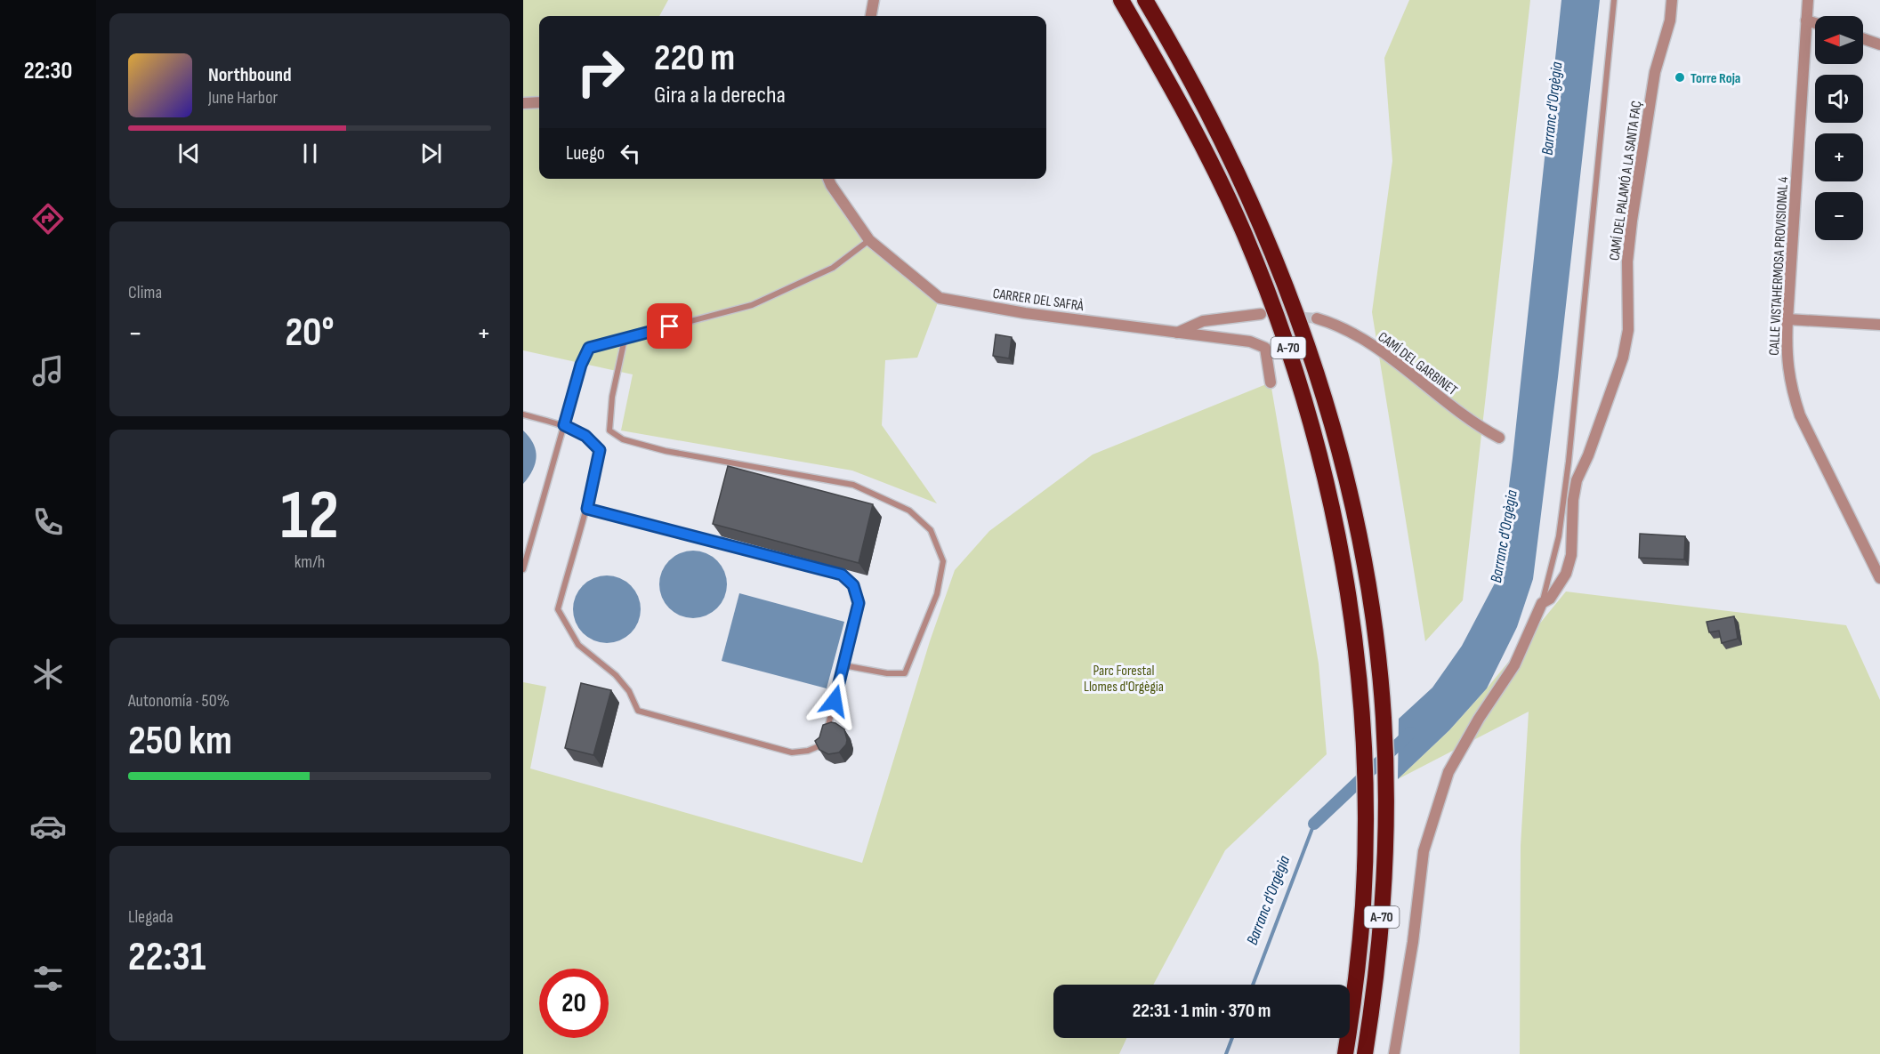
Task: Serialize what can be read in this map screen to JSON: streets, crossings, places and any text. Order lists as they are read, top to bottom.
{
  "streets": {
    "highway": ["A-70"],
    "street": [
      "CAMÍ DEL PALAMÓ A LA SANTA FAÇ",
      "CALLE VISTAHERMOSA PROVISIONAL 4",
      "CARRER DEL SAFRÀ",
      "CAMÍ DEL GARBINET"
    ]
  },
  "water": ["Barranc d'Orgègia"],
  "parks": ["Parc Forestal Llomes d'Orgègia"],
  "places": ["Torre Roja"],
  "north": "left",
  "page": {
    "tabs": "22:30",
    "map_buttons": ["+", "−"],
    "turn": ["220 m", "Gira a la derecha"],
    "song": ["Northbound", "June Harbor"],
    "then": "Luego",
    "tile": [
      "Clima",
      ["12", "km/h"],
      ["Autonomía · 50%", "250 km"],
      ["Llegada", "22:31"]
    ],
    "heat": ["−", "20°", "+"],
    "limit": "20",
    "trip": "22:31 · 1 min · 370 m"
  }
}
